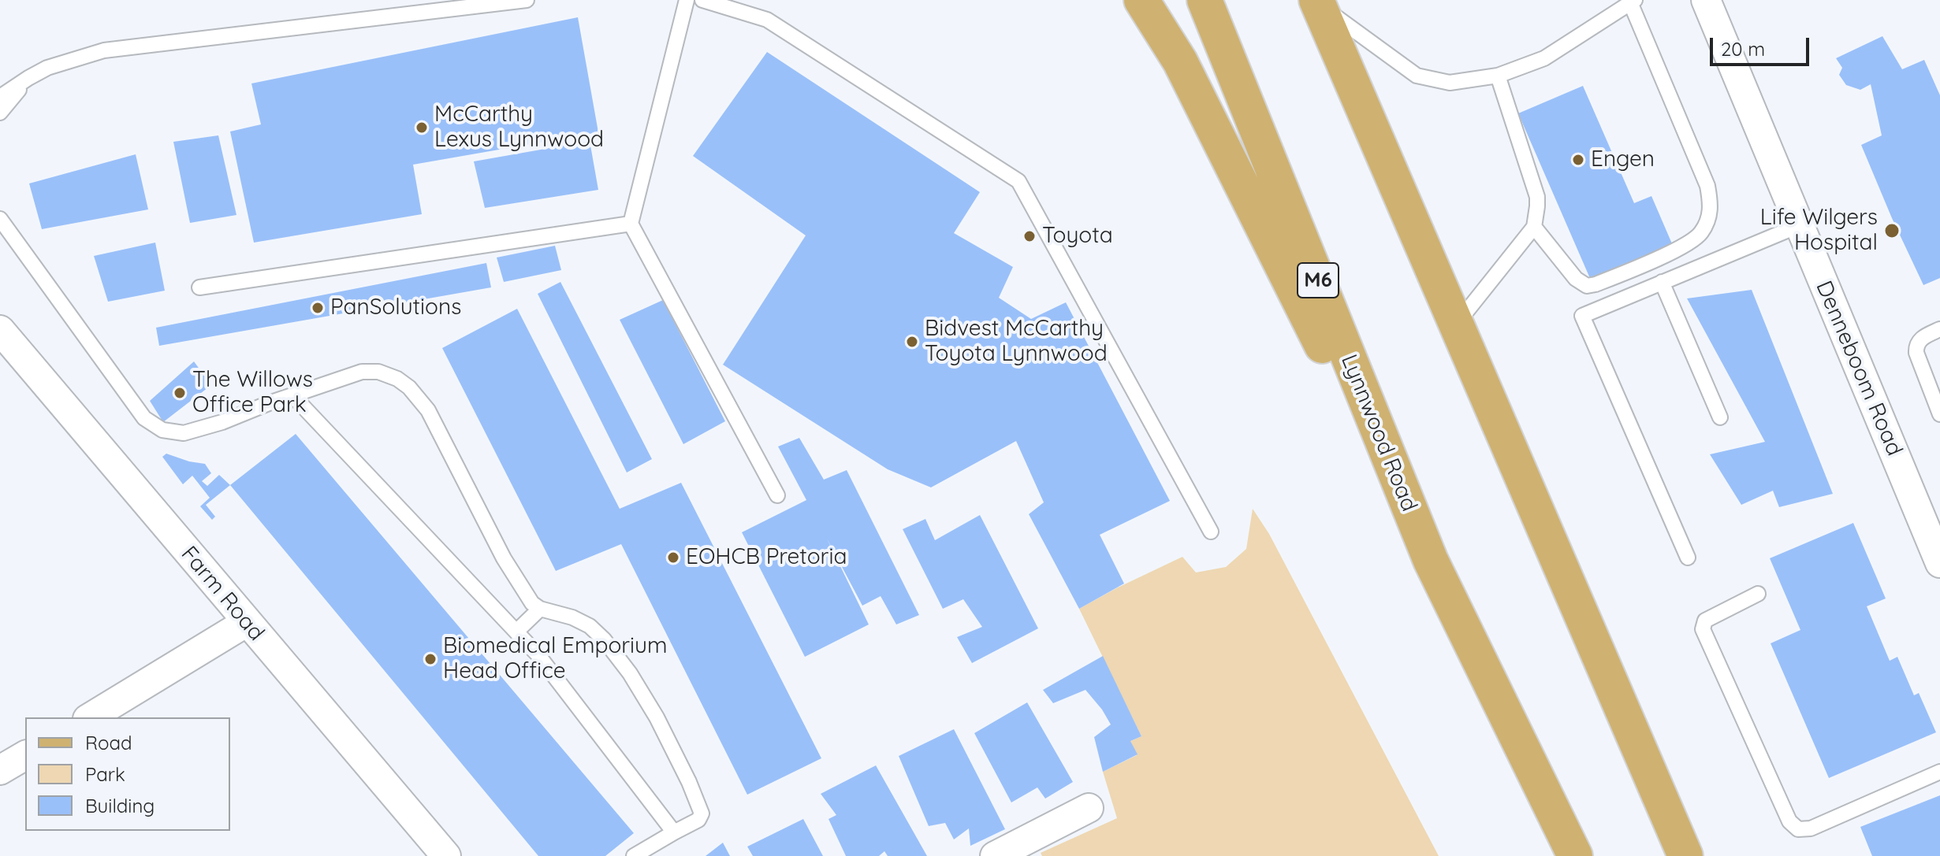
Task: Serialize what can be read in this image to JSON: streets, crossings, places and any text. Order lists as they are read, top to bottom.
{
  "streets": {
    "main road": ["M6", "Lynnwood Road"],
    "street": ["Denneboom Road", "Farm Road"]
  },
  "places": [
    "McCarthy Lexus Lynnwood",
    "Engen",
    "Life Wilgers Hospital",
    "Toyota",
    "PanSolutions",
    "Bidvest McCarthy Toyota Lynnwood",
    "The Willows Office Park",
    "EOHCB Pretoria",
    "Biomedical Emporium Head Office"
  ],
  "legend": ["Road", "Park", "Building"],
  "scale_bar": "20 m"
}
